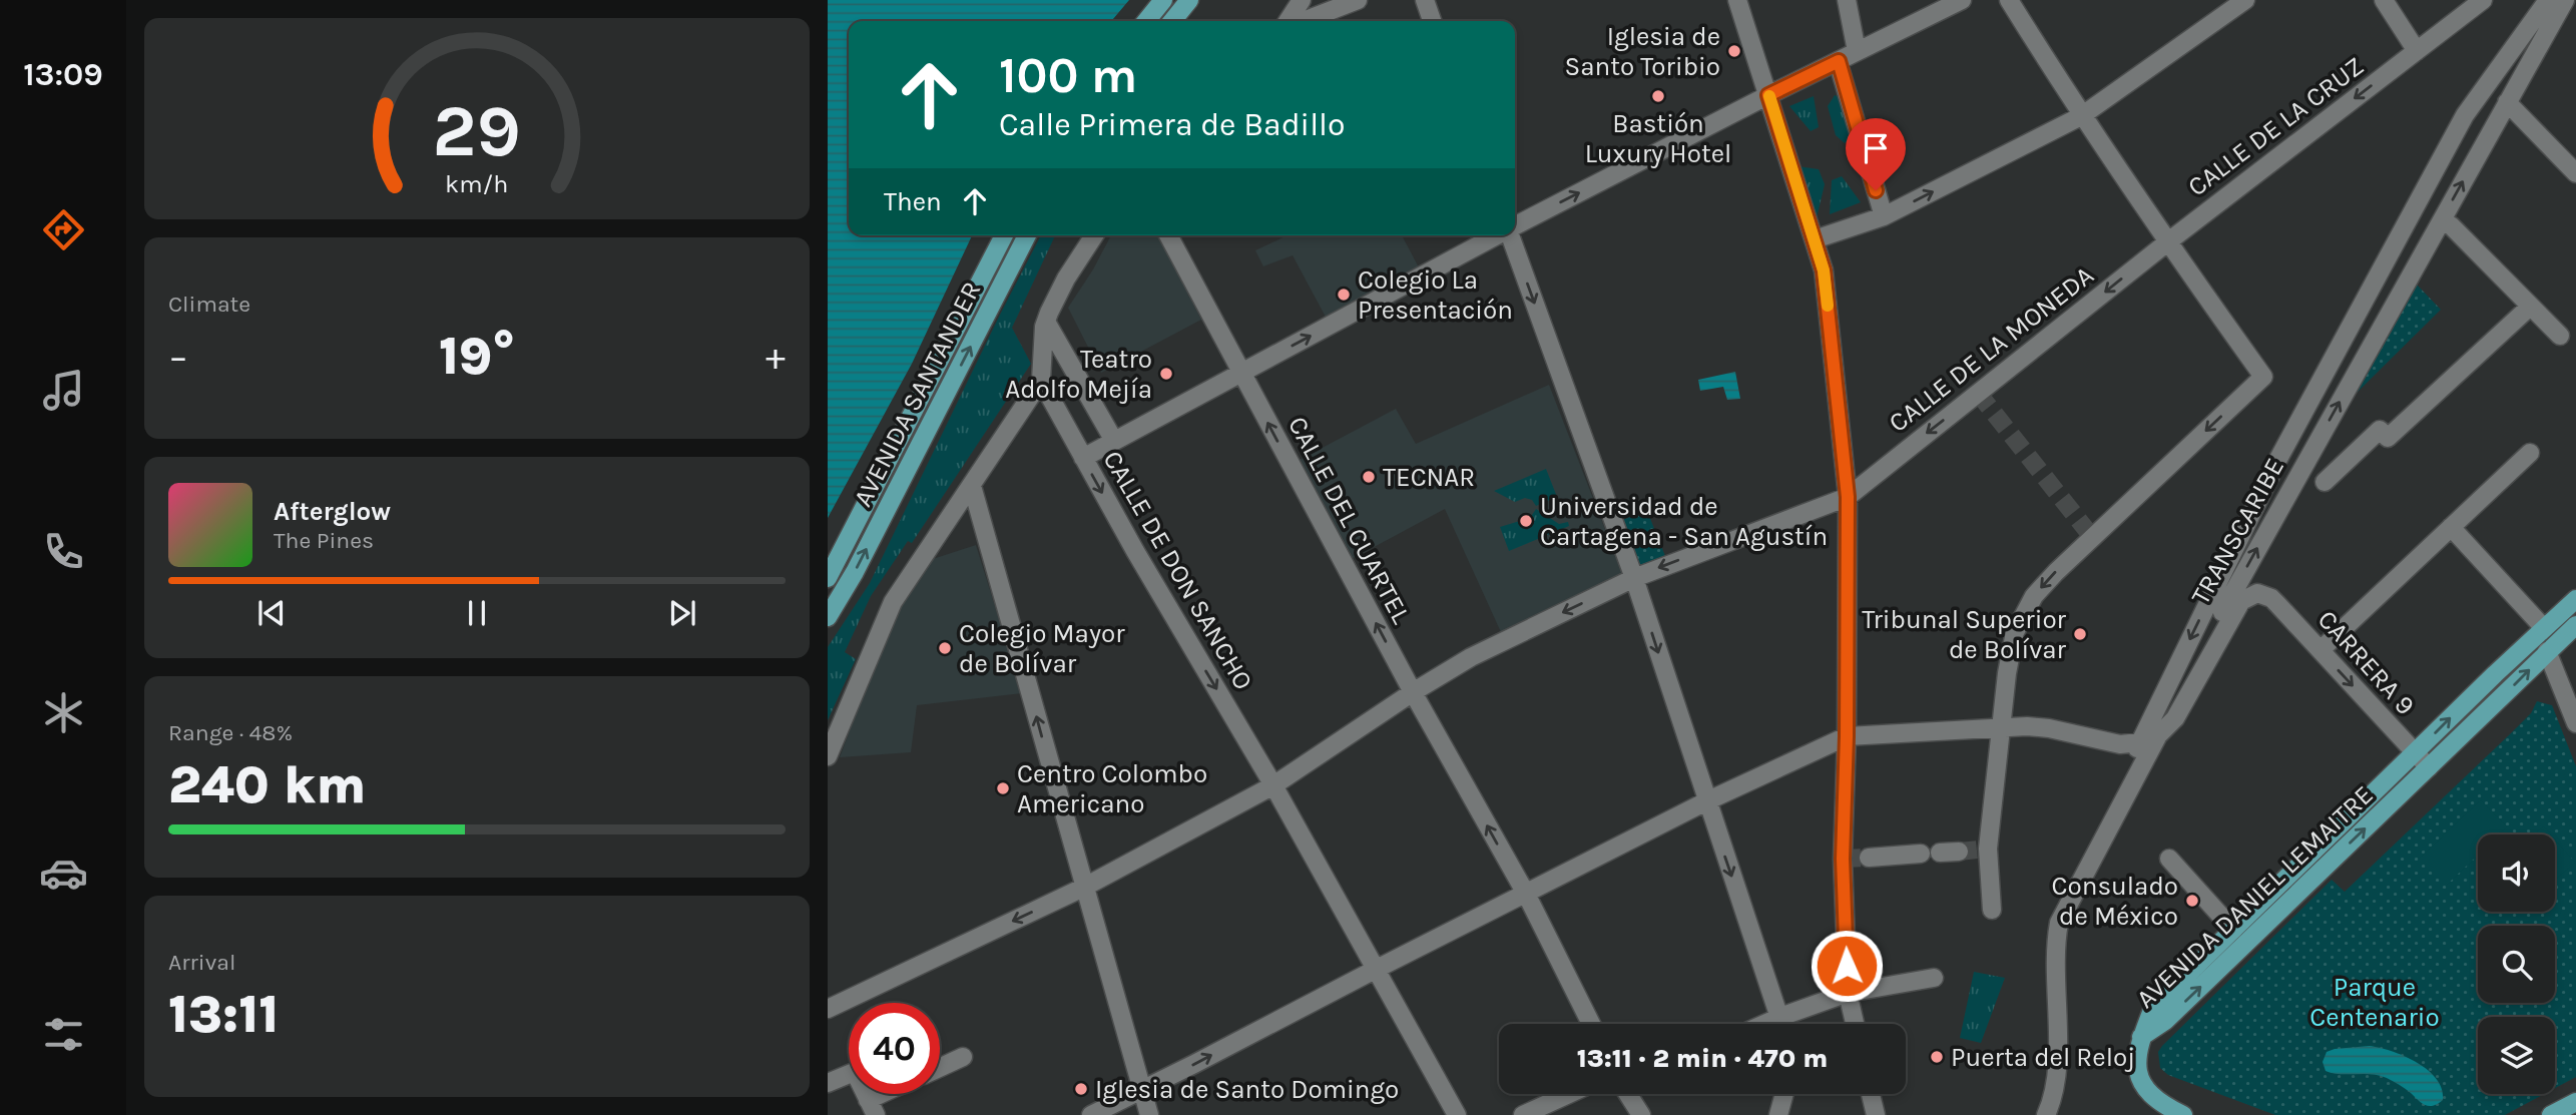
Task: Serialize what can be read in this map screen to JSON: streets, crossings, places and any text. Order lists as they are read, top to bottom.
{
  "streets": {
    "main road": ["AVENIDA SANTANDER", "AVENIDA DANIEL LEMAITRE"],
    "street": [
      "CALLE DE LA CRUZ",
      "CALLE DE LA MONEDA",
      "CALLE DEL CUARTEL",
      "TRANSCARIBE",
      "CALLE DE DON SANCHO",
      "CARRERA 9"
    ]
  },
  "crossings": [
    ["CALLE DE LA CRUZ", "CALLE DE LA MONEDA"],
    ["CALLE DE LA MONEDA", "CALLE DEL CUARTEL"],
    ["CALLE DE LA MONEDA", "CALLE DE DON SANCHO"],
    ["TRANSCARIBE", "CARRERA 9"],
    ["CARRERA 9", "AVENIDA DANIEL LEMAITRE"]
  ],
  "one_way": ["CALLE DE LA MONEDA", "CALLE DEL CUARTEL"],
  "parks": ["Parque Centenario"],
  "places": [
    "Iglesia de Santo Toribio",
    "Bastión Luxury Hotel",
    "Colegio La Presentación",
    "Teatro Adolfo Mejía",
    "TECNAR",
    "Universidad de Cartagena - San Agustín",
    "Tribunal Superior de Bolívar",
    "Colegio Mayor de Bolívar",
    "Centro Colombo Americano",
    "Consulado de México",
    "Puerta del Reloj",
    "Iglesia de Santo Domingo"
  ],
  "page": {
    "tabs": "13:09",
    "turn": ["100 m", "Calle Primera de Badillo"],
    "then": "Then",
    "tile": [
      "Climate",
      ["Range · 48%", "240 km"],
      ["Arrival", "13:11"]
    ],
    "heat": ["−", "19°", "+"],
    "song": ["Afterglow", "The Pines"],
    "limit": "40",
    "trip": "13:11 · 2 min · 470 m",
    "gauge": ["29", "km/h"]
  }
}
